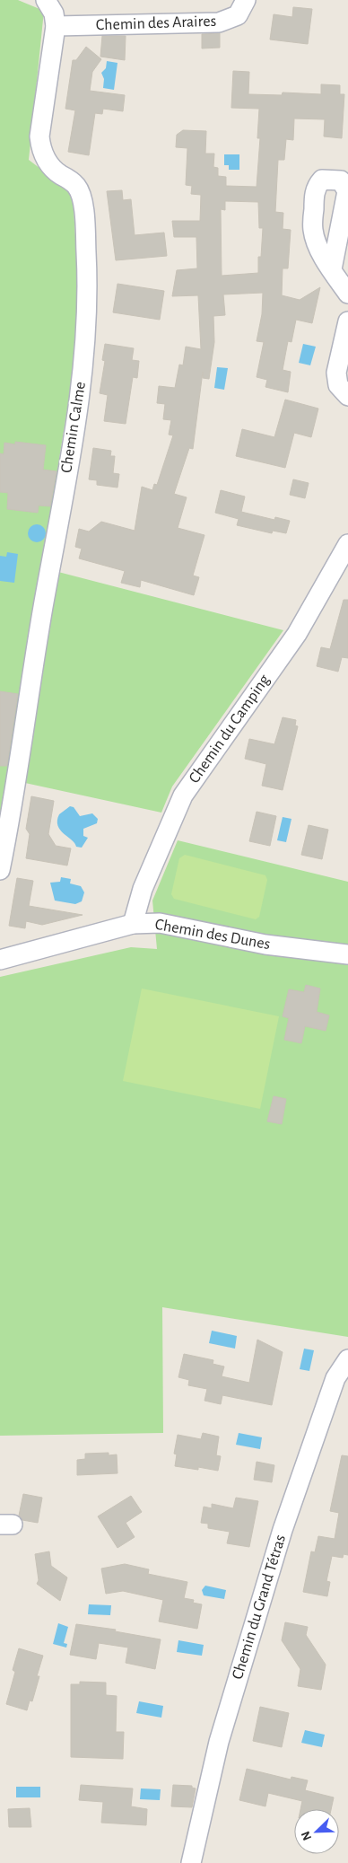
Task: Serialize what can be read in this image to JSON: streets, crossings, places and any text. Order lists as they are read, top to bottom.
{
  "streets": {
    "street": [
      "Chemin des Araires",
      "Chemin Calme",
      "Chemin du Camping",
      "Chemin des Dunes",
      "Chemin du Grand Tétras"
    ]
  },
  "crossings": [
    ["Chemin des Araires", "Chemin Calme"],
    ["Chemin du Camping", "Chemin des Dunes"]
  ],
  "north": "bottom left"
}
